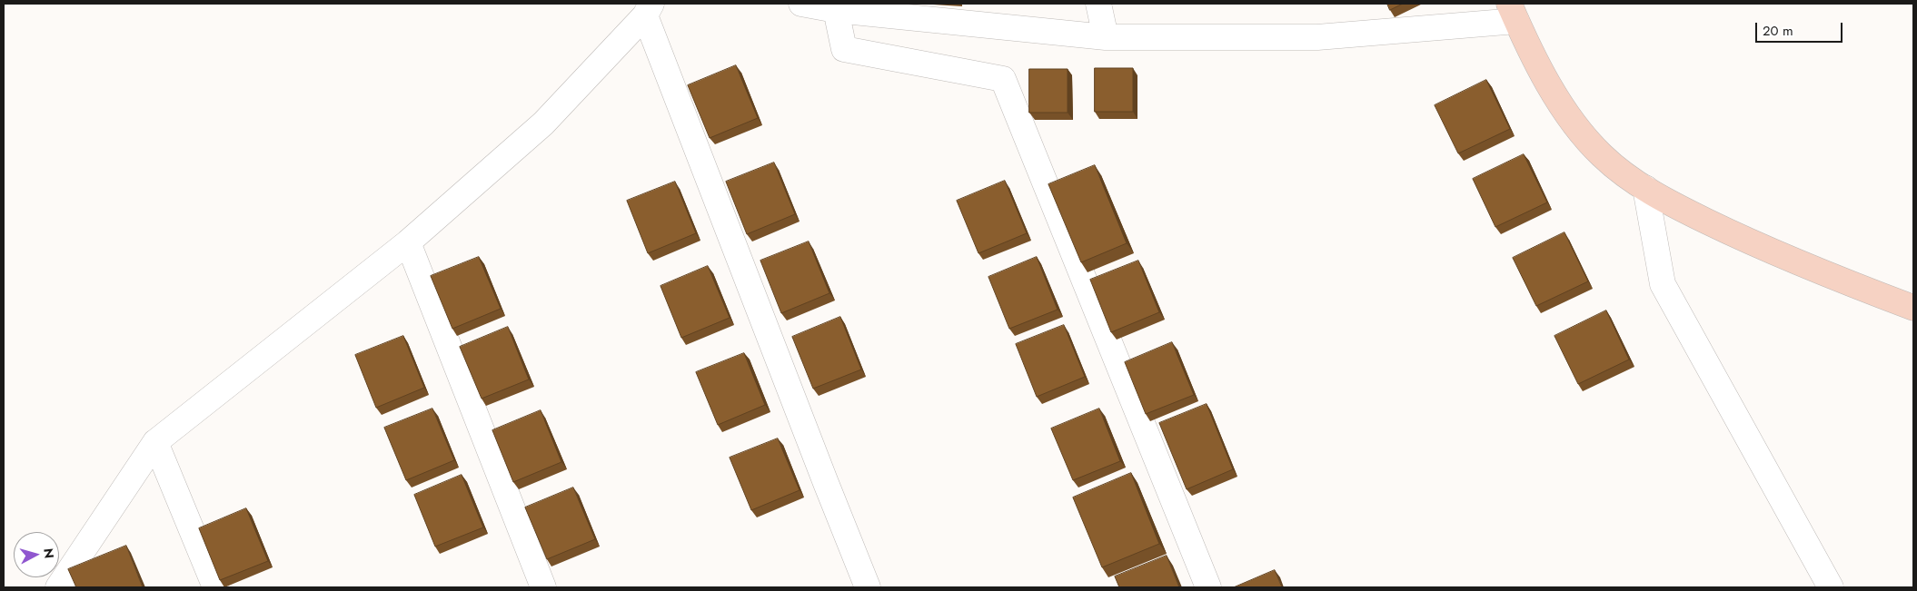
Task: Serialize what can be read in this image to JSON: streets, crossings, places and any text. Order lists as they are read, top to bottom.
{
  "scale_bar": "20 m",
  "north": "right"
}
